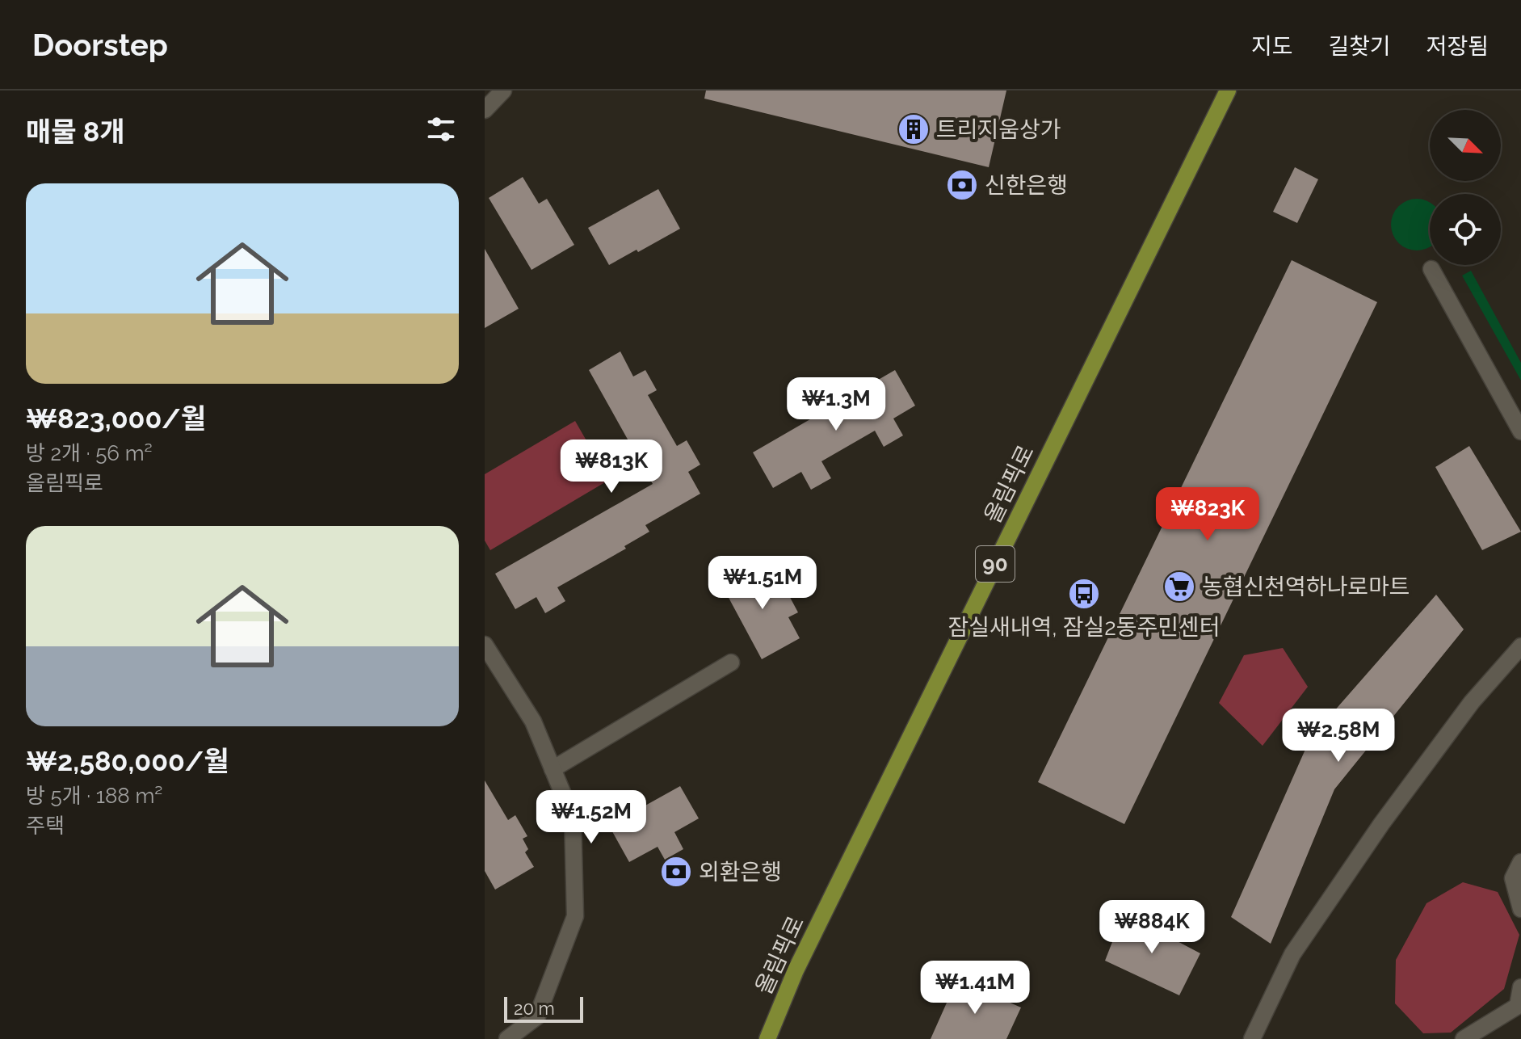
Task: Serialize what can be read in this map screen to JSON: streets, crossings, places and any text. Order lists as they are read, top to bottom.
{
  "streets": {
    "main road": ["올림픽로", "90"]
  },
  "places": {
    "building": ["트리지움상가"],
    "bank": ["신한은행", "외환은행"],
    "supermarket": ["농협신천역하나로마트"],
    "bus stop": ["잠실새내역, 잠실2동주민센터"]
  },
  "scale_bar": "20 m",
  "north": "bottom right",
  "page": {
    "header": "Doorstep",
    "nav": ["지도", "길찾기", "저장됨"],
    "heading": "매물 8개",
    "list": [
      {
        "name": "₩823,000/월",
        "note": "방 2개 · 56 m² · 올림픽로"
      },
      {
        "name": "₩2,580,000/월",
        "note": "방 5개 · 188 m² · 주택"
      }
    ],
    "price": [
      "₩1.3M",
      "₩813K",
      "₩823K",
      "₩1.51M",
      "₩2.58M",
      "₩1.52M",
      "₩884K",
      "₩1.41M"
    ],
    "scale": "20 m"
  }
}
